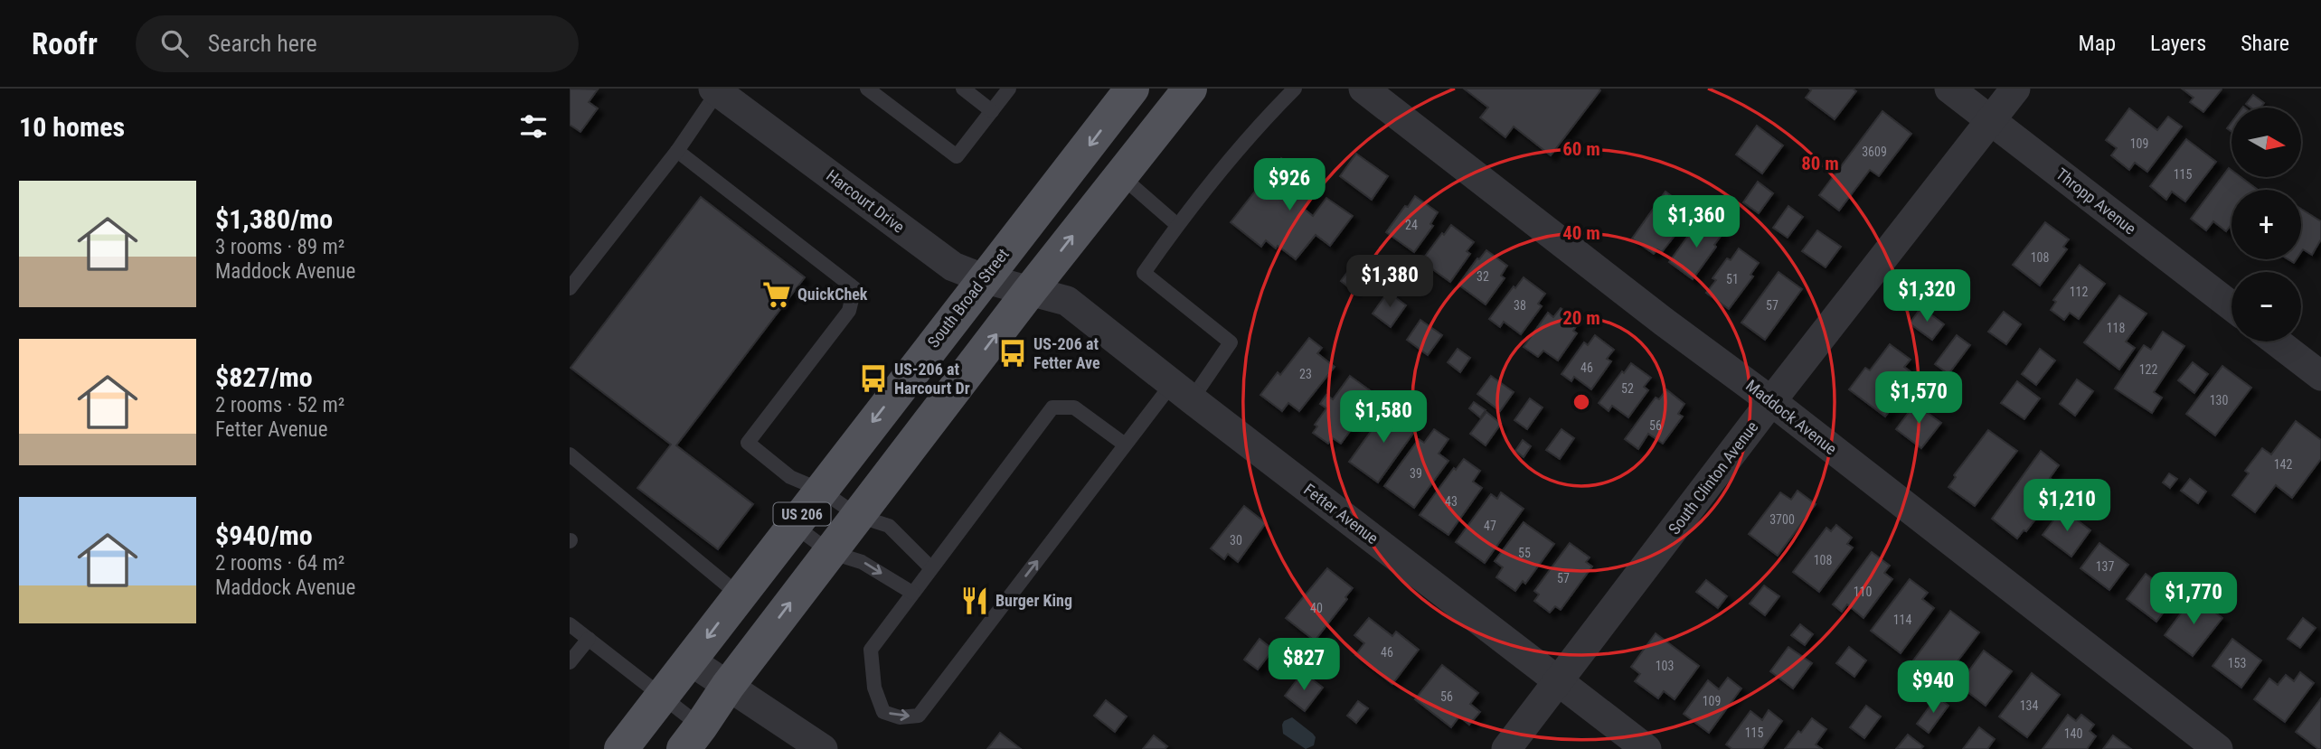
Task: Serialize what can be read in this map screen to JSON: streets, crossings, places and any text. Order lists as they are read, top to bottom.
{
  "streets": {
    "main road": ["South Broad Street", "US 206"],
    "street": [
      "Harcourt Drive",
      "Thropp Avenue",
      "Maddock Avenue",
      "South Clinton Avenue",
      "Fetter Avenue"
    ]
  },
  "crossings": [
    ["Harcourt Drive", "South Broad Street"],
    ["Harcourt Drive", "US 206"],
    ["Harcourt Drive", "Fetter Avenue"],
    ["Thropp Avenue", "South Clinton Avenue"],
    ["Maddock Avenue", "South Clinton Avenue"],
    ["South Clinton Avenue", "Fetter Avenue"],
    ["US 206", "Fetter Avenue"]
  ],
  "places": {
    "supermarket": ["QuickChek"],
    "bus stop": ["US-206 at Fetter Ave", "US-206 at Harcourt Dr"],
    "restaurant": ["Burger King"]
  },
  "house_numbers": [
    "109",
    "3609",
    "115",
    "24",
    "108",
    "32",
    "51",
    "112",
    "38",
    "57",
    "118",
    "46",
    "122",
    "23",
    "52",
    "130",
    "56",
    "142",
    "39",
    "43",
    "3700",
    "47",
    "30",
    "55",
    "108",
    "137",
    "57",
    "110",
    "40",
    "114",
    "46",
    "153",
    "103",
    "56",
    "109",
    "134",
    "115",
    "140"
  ],
  "north": "right",
  "page": {
    "header": "Roofr",
    "search": "Search here",
    "nav": ["Map", "Layers", "Share"],
    "heading": "10 homes",
    "map_buttons": ["+", "−"],
    "price": [
      "$926",
      "$1,360",
      "$1,380",
      "$1,320",
      "$1,570",
      "$1,580",
      "$1,210",
      "$1,770",
      "$827",
      "$940"
    ],
    "list": [
      {
        "name": "$1,380/mo",
        "note": "3 rooms · 89 m² · Maddock Avenue"
      },
      {
        "name": "$827/mo",
        "note": "2 rooms · 52 m² · Fetter Avenue"
      },
      {
        "name": "$940/mo",
        "note": "2 rooms · 64 m² · Maddock Avenue"
      }
    ]
  },
  "rings": [
    "60 m",
    "80 m",
    "40 m",
    "20 m"
  ]
}
